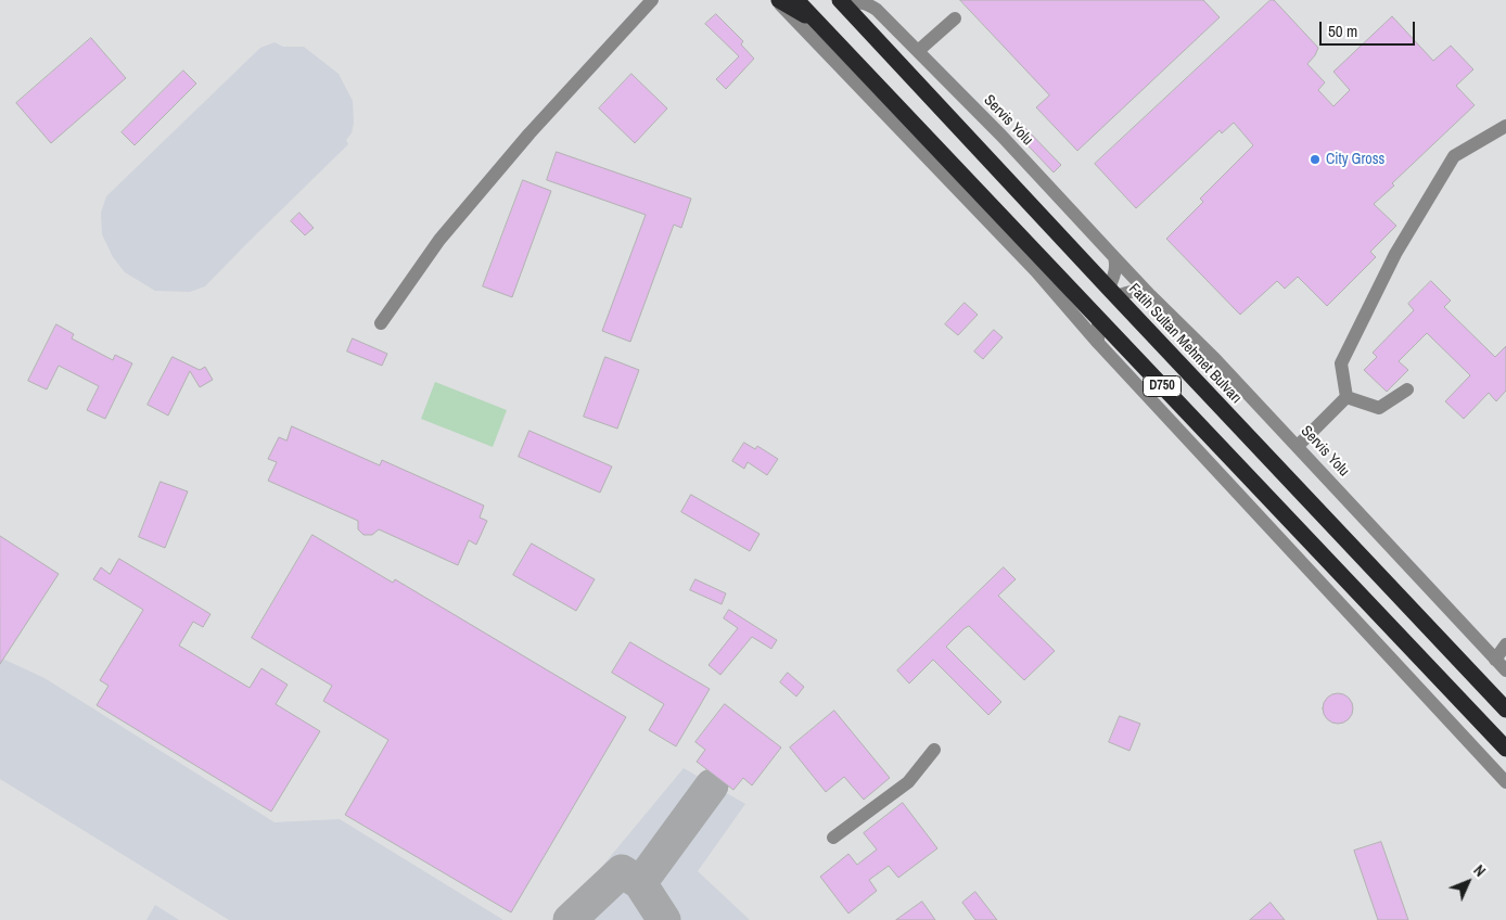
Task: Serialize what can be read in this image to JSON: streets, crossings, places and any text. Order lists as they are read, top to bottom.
{
  "streets": {
    "highway": ["Fatih Sultan Mehmet Bulvarı", "D750"],
    "street": ["Servis Yolu"]
  },
  "crossings": [
    ["Servis Yolu", "Fatih Sultan Mehmet Bulvarı"]
  ],
  "places": ["City Gross"],
  "scale_bar": "50 m",
  "north": "top right"
}
